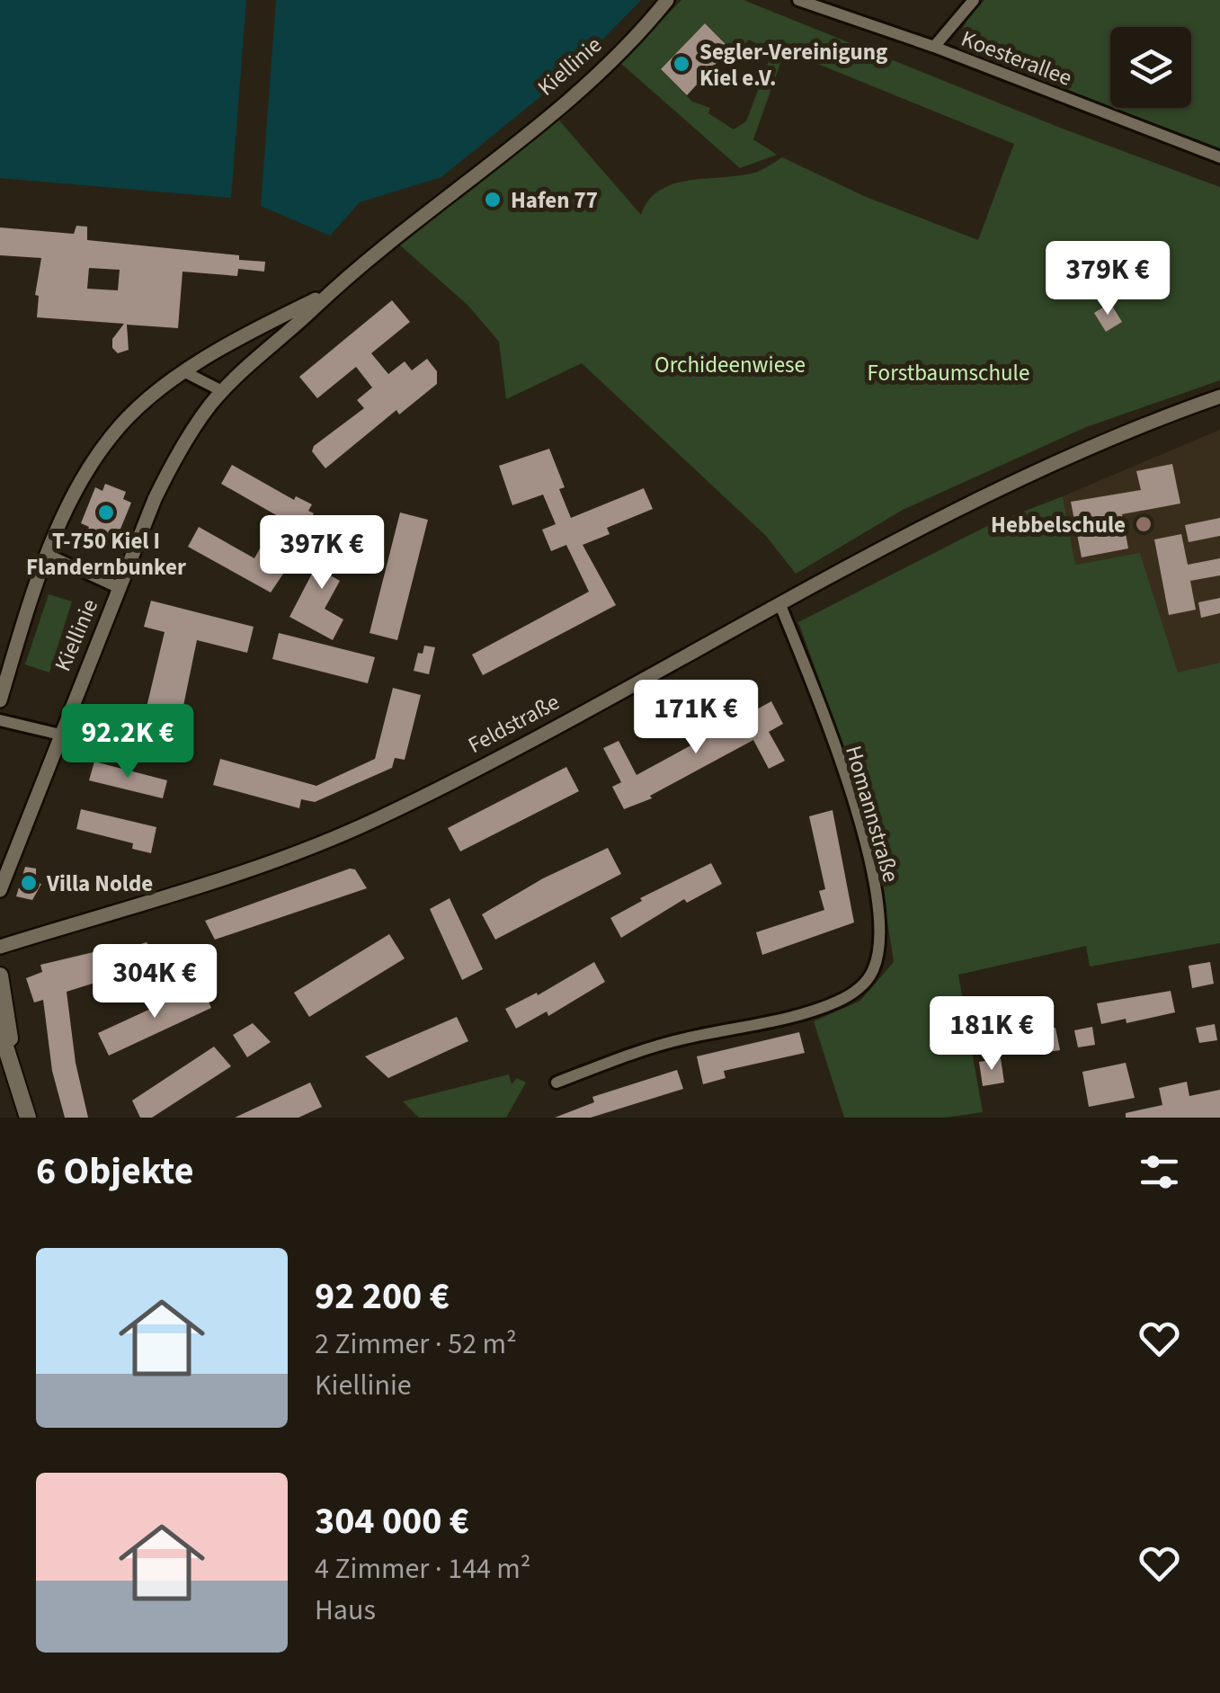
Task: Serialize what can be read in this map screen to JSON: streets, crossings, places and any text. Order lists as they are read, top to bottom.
{
  "streets": {
    "street": [
      "Koesterallee",
      "Kiellinie",
      "Feldstraße",
      "Homannstraße"
    ]
  },
  "crossings": [
    ["Feldstraße", "Homannstraße"]
  ],
  "parks": ["Orchideenwiese", "Forstbaumschule"],
  "places": [
    "Segler-Vereinigung Kiel e.V.",
    "Hafen 77",
    "T-750 Kiel I Flandernbunker",
    "Hebbelschule",
    "Villa Nolde"
  ],
  "page": {
    "price": [
      "379K €",
      "397K €",
      "171K €",
      "92.2K €",
      "304K €",
      "181K €"
    ],
    "heading": "6 Objekte",
    "list": [
      {
        "name": "92 200 €",
        "note": "2 Zimmer · 52 m² · Kiellinie"
      },
      {
        "name": "304 000 €",
        "note": "4 Zimmer · 144 m² · Haus"
      }
    ]
  }
}
